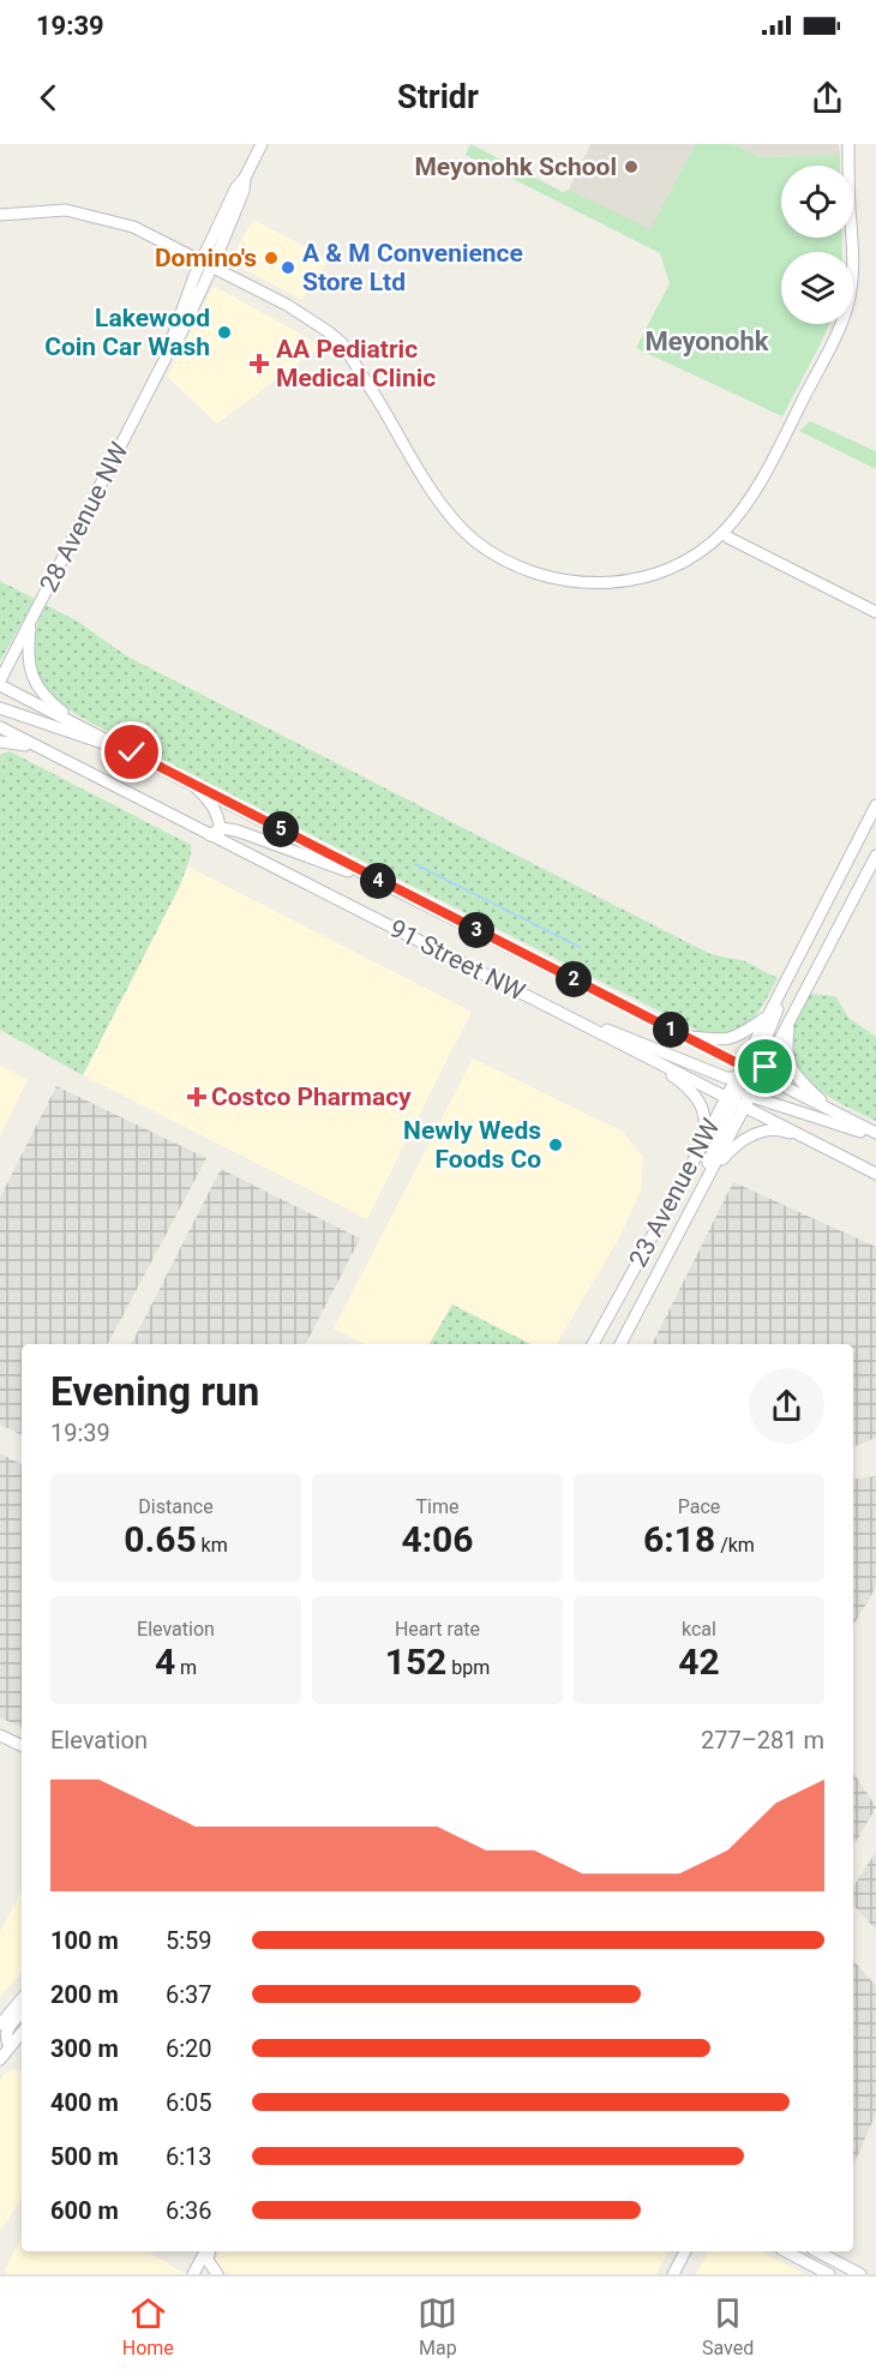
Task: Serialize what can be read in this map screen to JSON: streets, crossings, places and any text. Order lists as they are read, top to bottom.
{
  "streets": {
    "main road": ["28 Avenue NW", "91 Street NW", "23 Avenue NW"]
  },
  "crossings": [
    ["28 Avenue NW", "91 Street NW"],
    ["91 Street NW", "23 Avenue NW"]
  ],
  "districts": ["Meyonohk"],
  "places": {
    "other": [
      "Meyonohk School",
      "Domino's",
      "A & M Convenience Store Ltd",
      "Lakewood Coin Car Wash",
      "Newly Weds Foods Co"
    ],
    "health": ["AA Pediatric Medical Clinic", "Costco Pharmacy"]
  },
  "page": {
    "status": "19:39",
    "header": "Stridr",
    "pins": [
      "5",
      "4",
      "3",
      "2",
      "1"
    ],
    "heading": ["Evening run", "19:39"],
    "stats": [
      ["Distance", "0.65 km"],
      ["Time", "4:06"],
      ["Pace", "6:18 /km"],
      ["Elevation", "4 m"],
      ["Heart rate", "152 bpm"],
      ["kcal", "42"]
    ],
    "chart": ["Elevation", "277–281 m"],
    "list": [
      {
        "name": "100 m",
        "note": "5:59"
      },
      {
        "name": "200 m",
        "note": "6:37"
      },
      {
        "name": "300 m",
        "note": "6:20"
      },
      {
        "name": "400 m",
        "note": "6:05"
      },
      {
        "name": "500 m",
        "note": "6:13"
      },
      {
        "name": "600 m",
        "note": "6:36"
      }
    ],
    "tabs": ["Home", "Map", "Saved"]
  }
}
